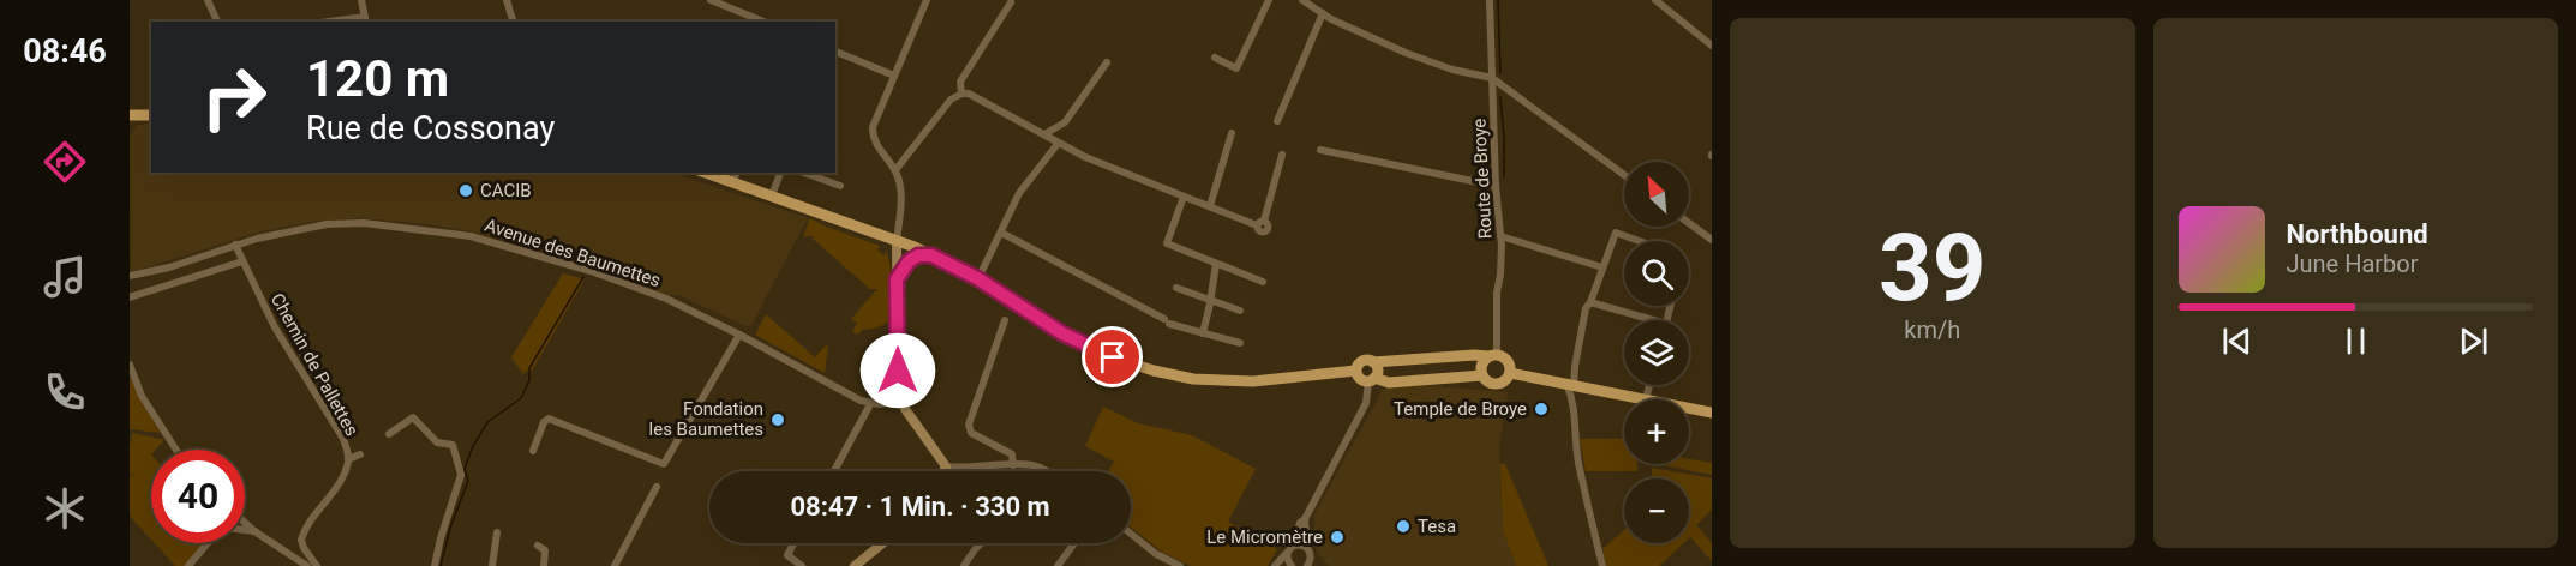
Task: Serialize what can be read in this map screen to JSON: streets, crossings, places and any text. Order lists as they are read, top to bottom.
{
  "streets": {
    "street": ["Route de Broye", "Avenue des Baumettes", "Chemin de Pallettes"]
  },
  "crossings": [
    ["Avenue des Baumettes", "Chemin de Pallettes"]
  ],
  "places": [
    "CACIB",
    "Temple de Broye",
    "Fondation les Baumettes",
    "Tesa",
    "Le Micromètre"
  ],
  "north": "top left",
  "page": {
    "tabs": "08:46",
    "tile": ["39", "km/h"],
    "turn": ["120 m", "Rue de Cossonay"],
    "map_buttons": ["+", "−"],
    "song": ["Northbound", "June Harbor"],
    "limit": "40",
    "trip": "08:47 · 1 Min. · 330 m"
  }
}
